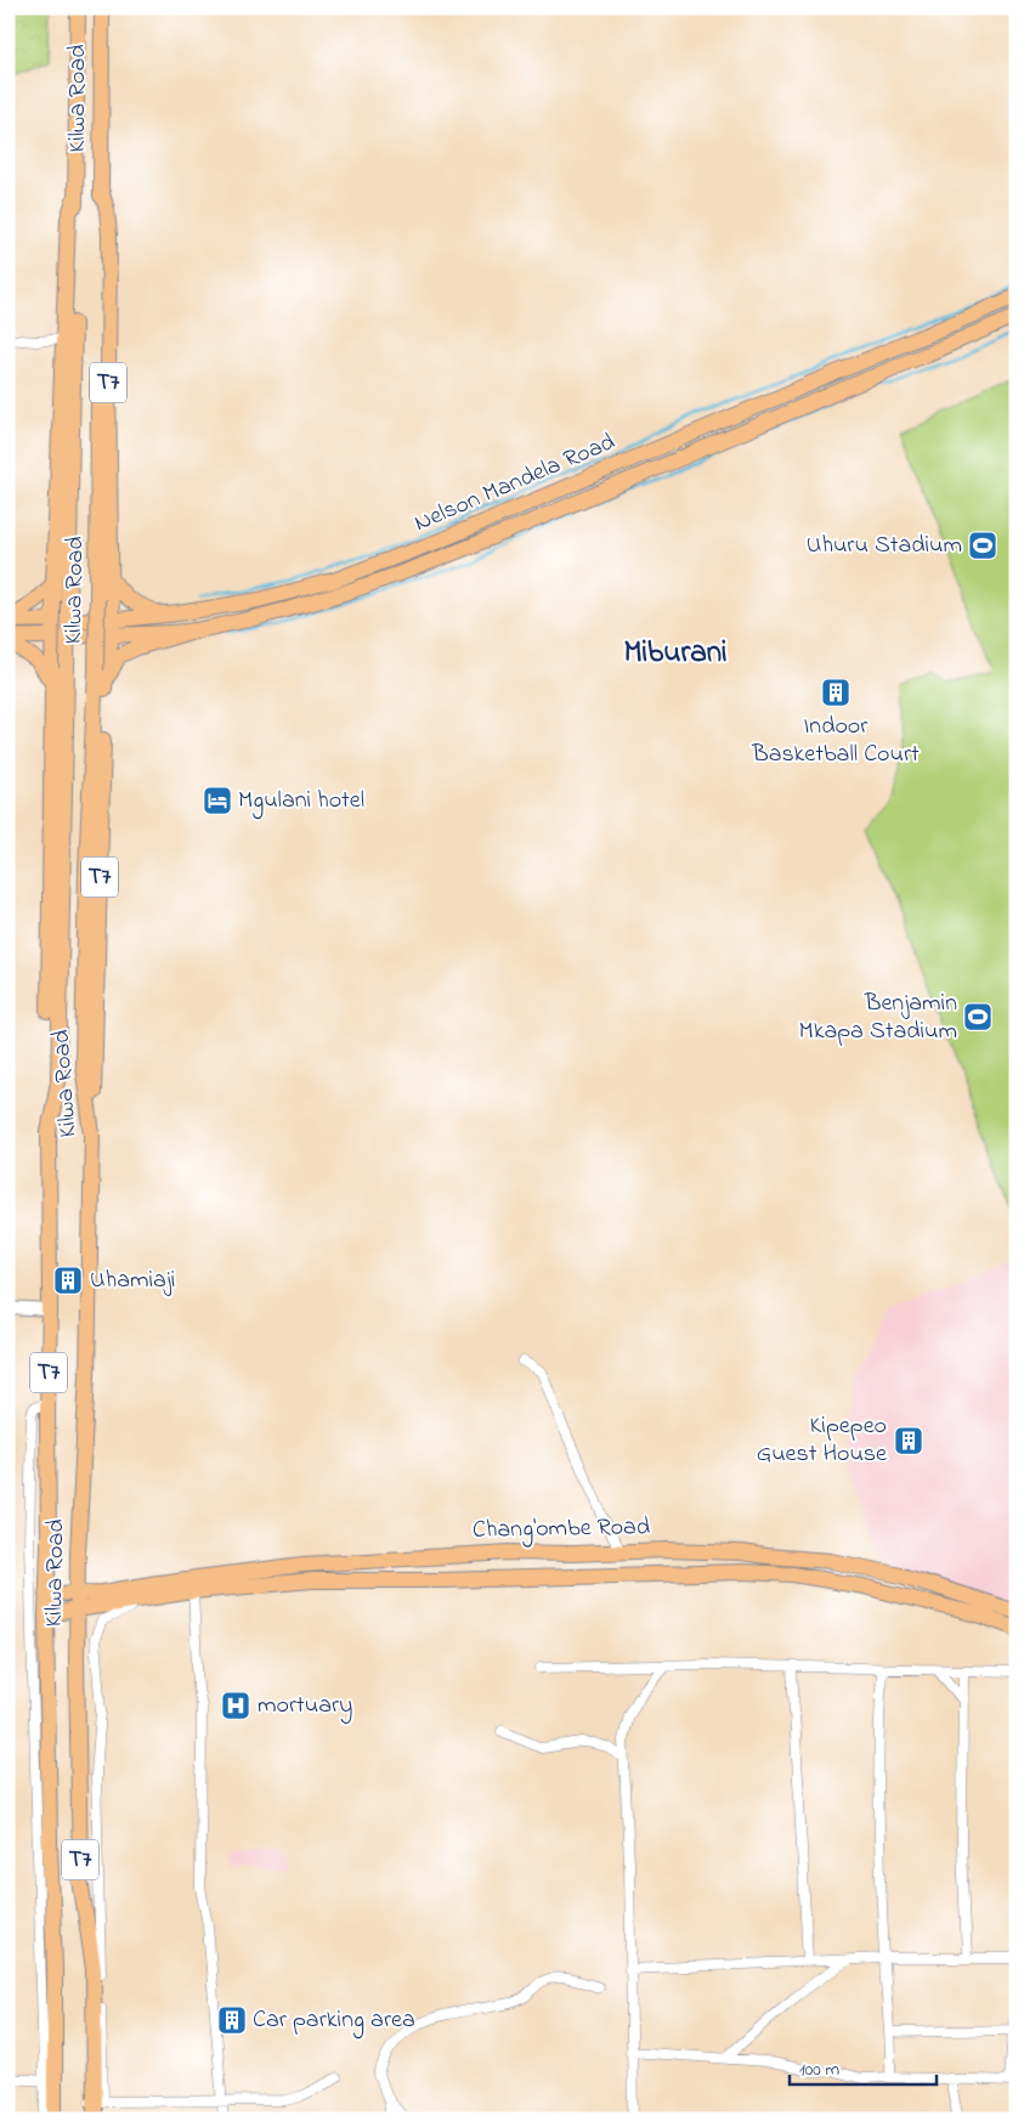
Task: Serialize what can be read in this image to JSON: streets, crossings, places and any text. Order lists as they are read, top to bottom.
{
  "streets": {
    "main road": [
      "Kilwa Road",
      "T7",
      "Nelson Mandela Road",
      "Chang'ombe Road"
    ]
  },
  "crossings": [
    ["Kilwa Road", "T7"],
    ["Kilwa Road", "Chang'ombe Road"],
    ["T7", "Nelson Mandela Road"]
  ],
  "districts": ["Miburani"],
  "places": {
    "sports": ["Uhuru Stadium", "Benjamin Mkapa Stadium"],
    "building": [
      "Indoor Basketball Court",
      "Uhamiaji",
      "Kipepeo Guest House",
      "Car parking area"
    ],
    "hotel": ["Mgulani hotel"],
    "hospital": ["mortuary"]
  },
  "scale_bar": "100 m"
}
